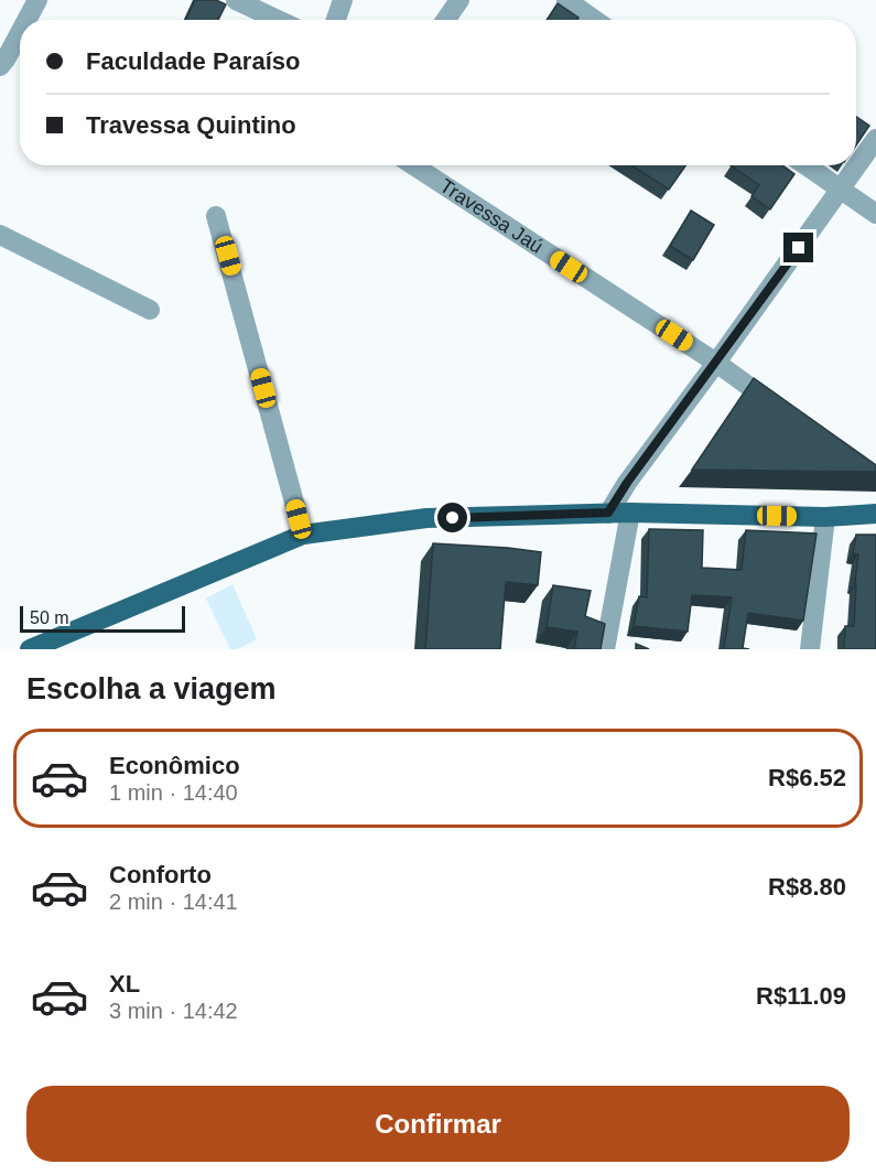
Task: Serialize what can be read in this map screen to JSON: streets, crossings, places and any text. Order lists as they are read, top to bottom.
{
  "streets": {
    "street": ["Travessa Jaú"]
  },
  "scale_bar": "50 m",
  "page": {
    "banner": ["Faculdade Paraíso", "Travessa Quintino"],
    "scale": "50 m",
    "heading": "Escolha a viagem",
    "list": [
      {
        "name": "Econômico",
        "note": "1 min · 14:40",
        "value": "R$6.52"
      },
      {
        "name": "Conforto",
        "note": "2 min · 14:41",
        "value": "R$8.80"
      },
      {
        "name": "XL",
        "note": "3 min · 14:42",
        "value": "R$11.09"
      }
    ],
    "buttons": "Confirmar"
  }
}
